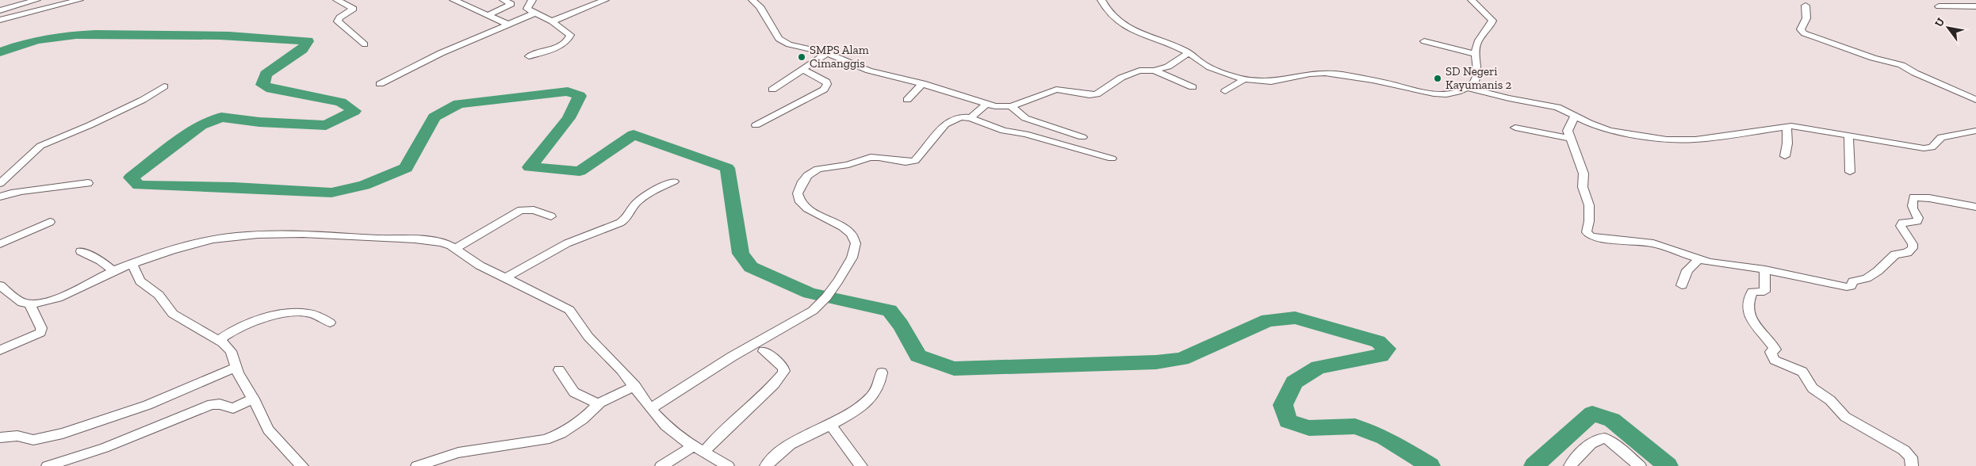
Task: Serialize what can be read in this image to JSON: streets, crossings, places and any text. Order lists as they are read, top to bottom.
{
  "places": ["SMPS Alam Cimanggis", "SD Negeri Kayumanis 2"],
  "north": "top left"
}
